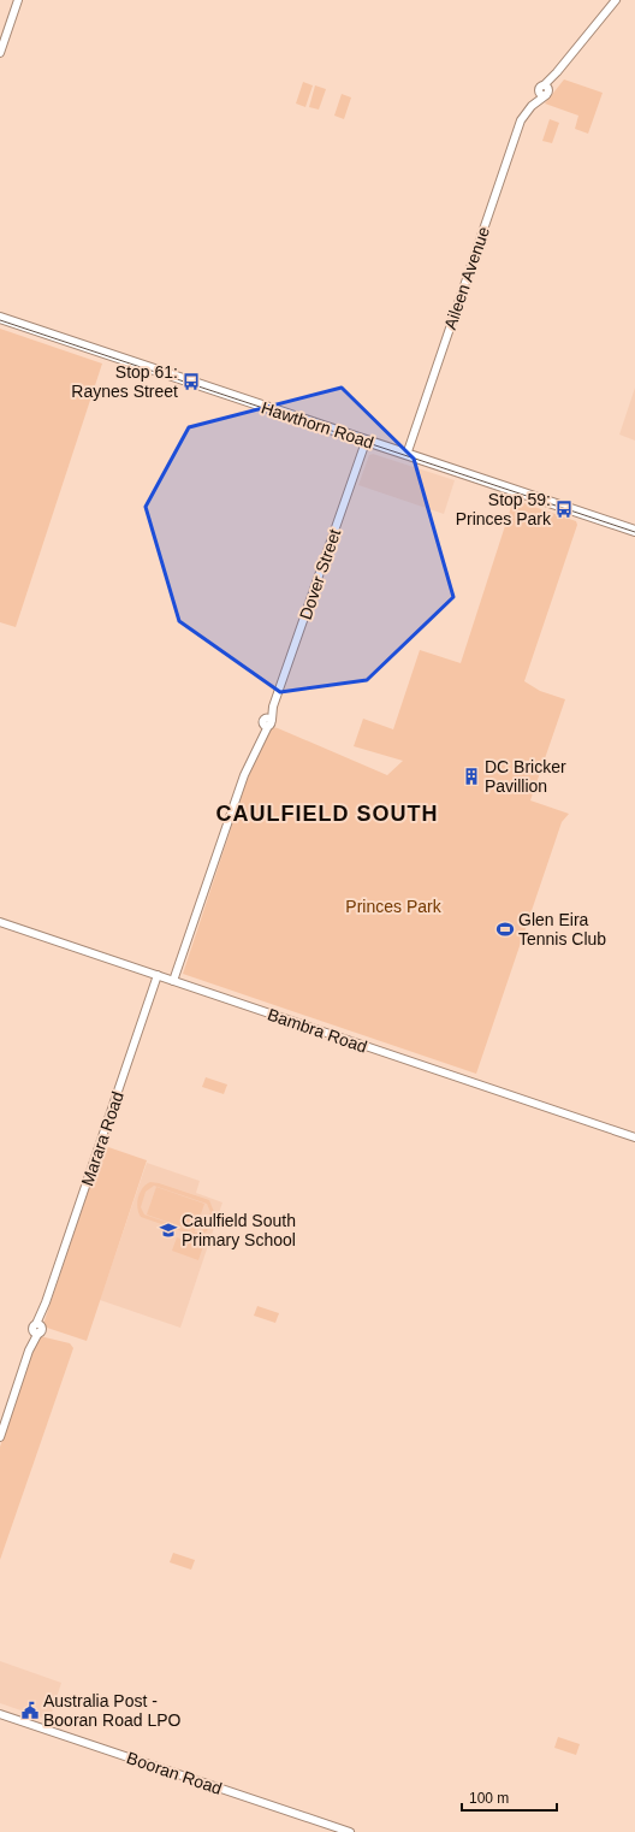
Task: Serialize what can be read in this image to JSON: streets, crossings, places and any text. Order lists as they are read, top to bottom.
{
  "streets": {
    "main road": ["Hawthorn Road"],
    "street": [
      "Aileen Avenue",
      "Dover Street",
      "Bambra Road",
      "Marara Road",
      "Booran Road"
    ]
  },
  "crossings": [
    ["Aileen Avenue", "Hawthorn Road"],
    ["Hawthorn Road", "Dover Street"],
    ["Dover Street", "Bambra Road"],
    ["Bambra Road", "Marara Road"]
  ],
  "districts": ["CAULFIELD SOUTH"],
  "parks": ["Princes Park"],
  "places": {
    "bus stop": ["Stop 61: Raynes Street", "Stop 59: Princes Park"],
    "building": ["DC Bricker Pavillion"],
    "sports": ["Glen Eira Tennis Club"],
    "school or university": ["Caulfield South Primary School"],
    "public building": ["Australia Post - Booran Road LPO"]
  },
  "scale_bar": "100 m"
}
